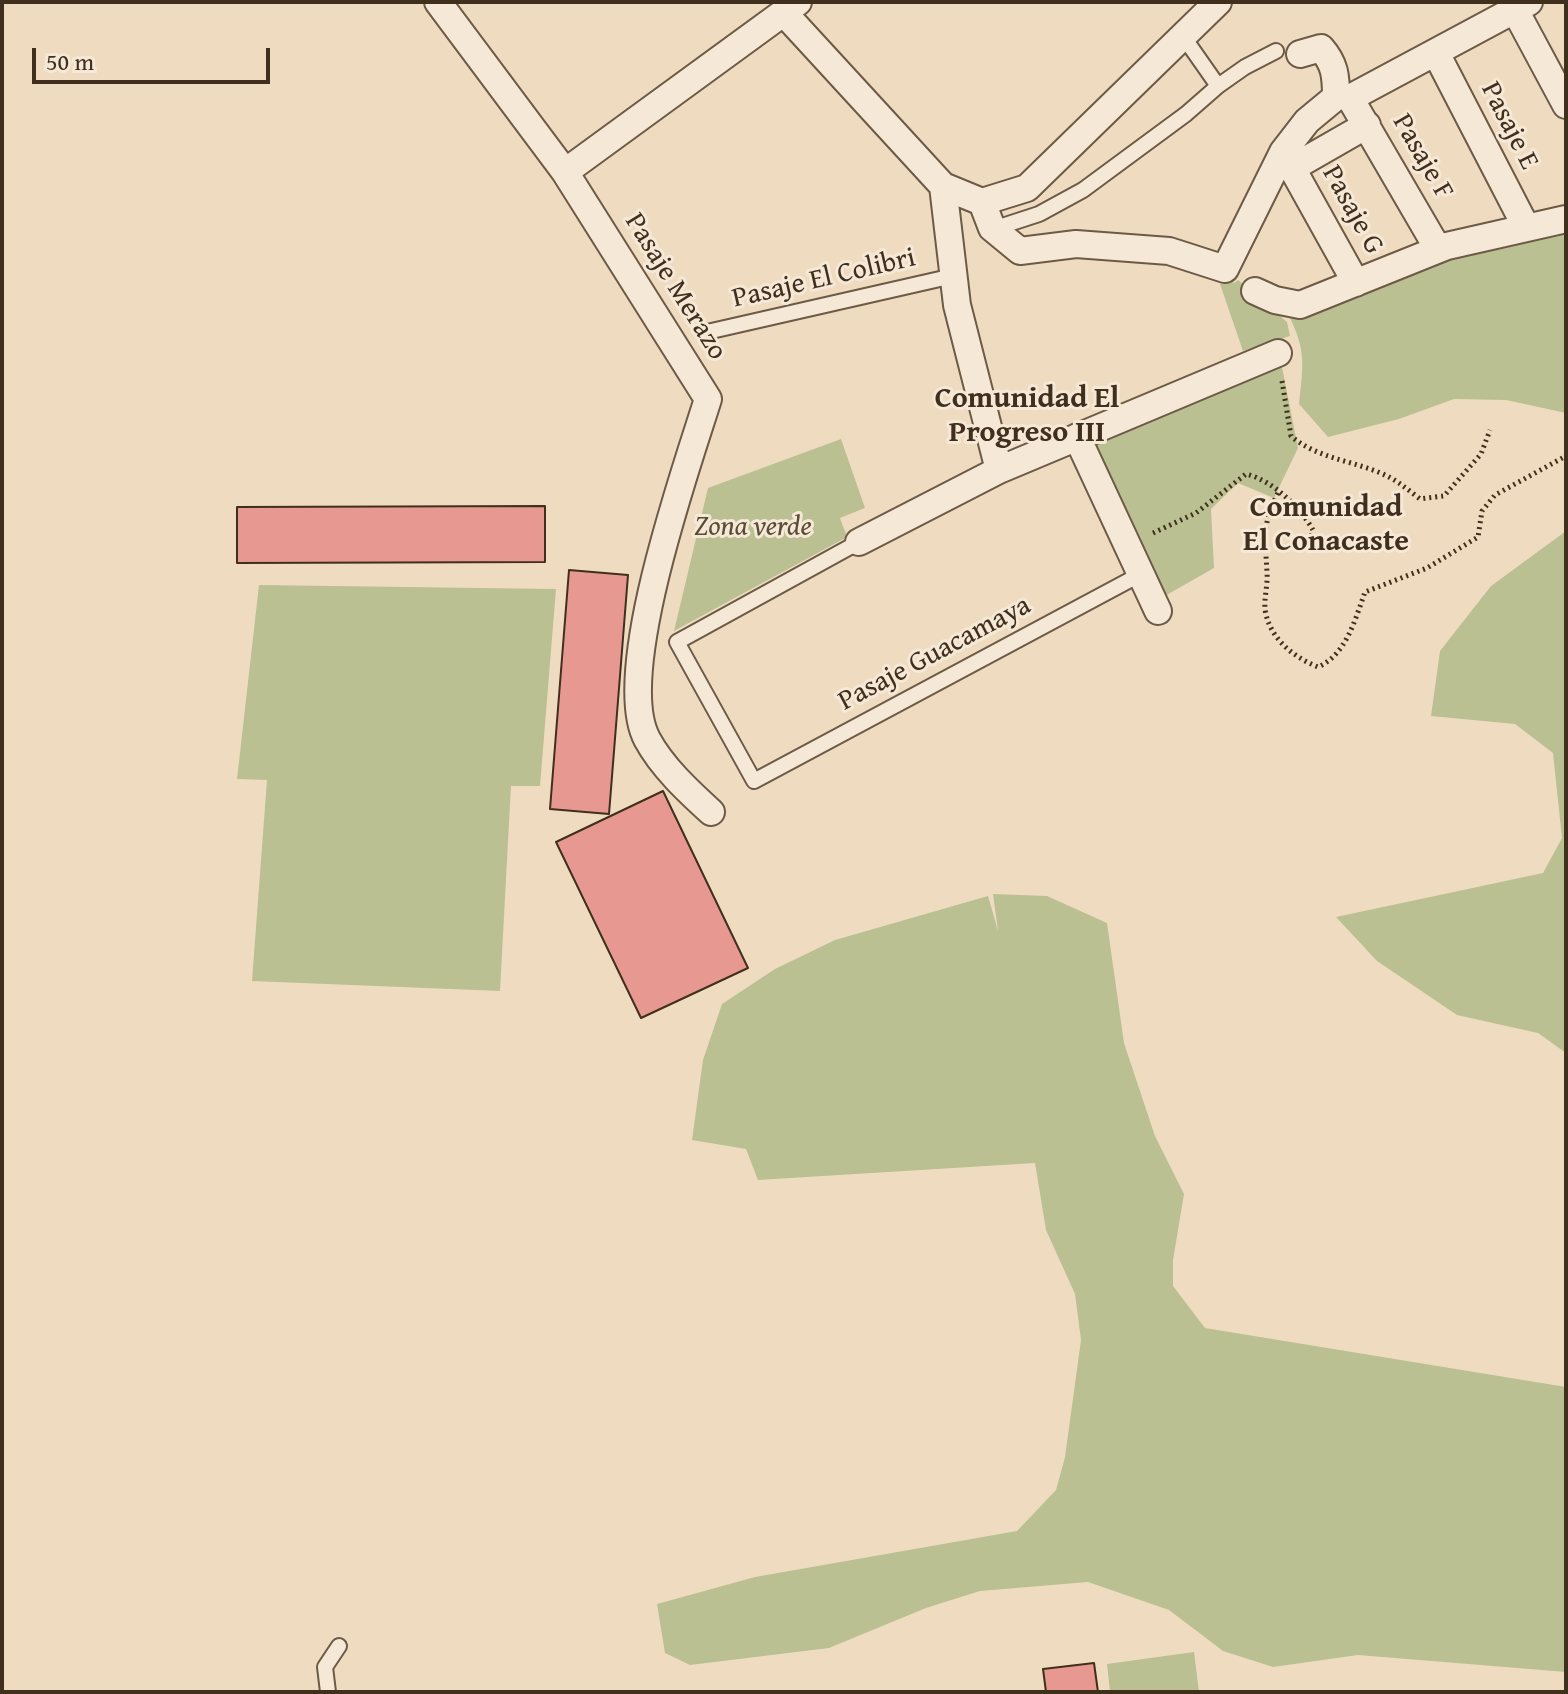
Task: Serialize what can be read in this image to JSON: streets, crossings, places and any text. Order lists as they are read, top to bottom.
{
  "streets": {
    "street": [
      "Pasaje E",
      "Pasaje F",
      "Pasaje G",
      "Pasaje Merazo"
    ],
    "lane": ["Pasaje El Colibri", "Pasaje Guacamaya"]
  },
  "crossings": [
    ["Pasaje E", "Pasaje F"],
    ["Pasaje F", "Pasaje G"]
  ],
  "districts": ["Comunidad El Progreso III", "Comunidad El Conacaste"],
  "parks": ["Zona verde"],
  "scale_bar": "50 m"
}
